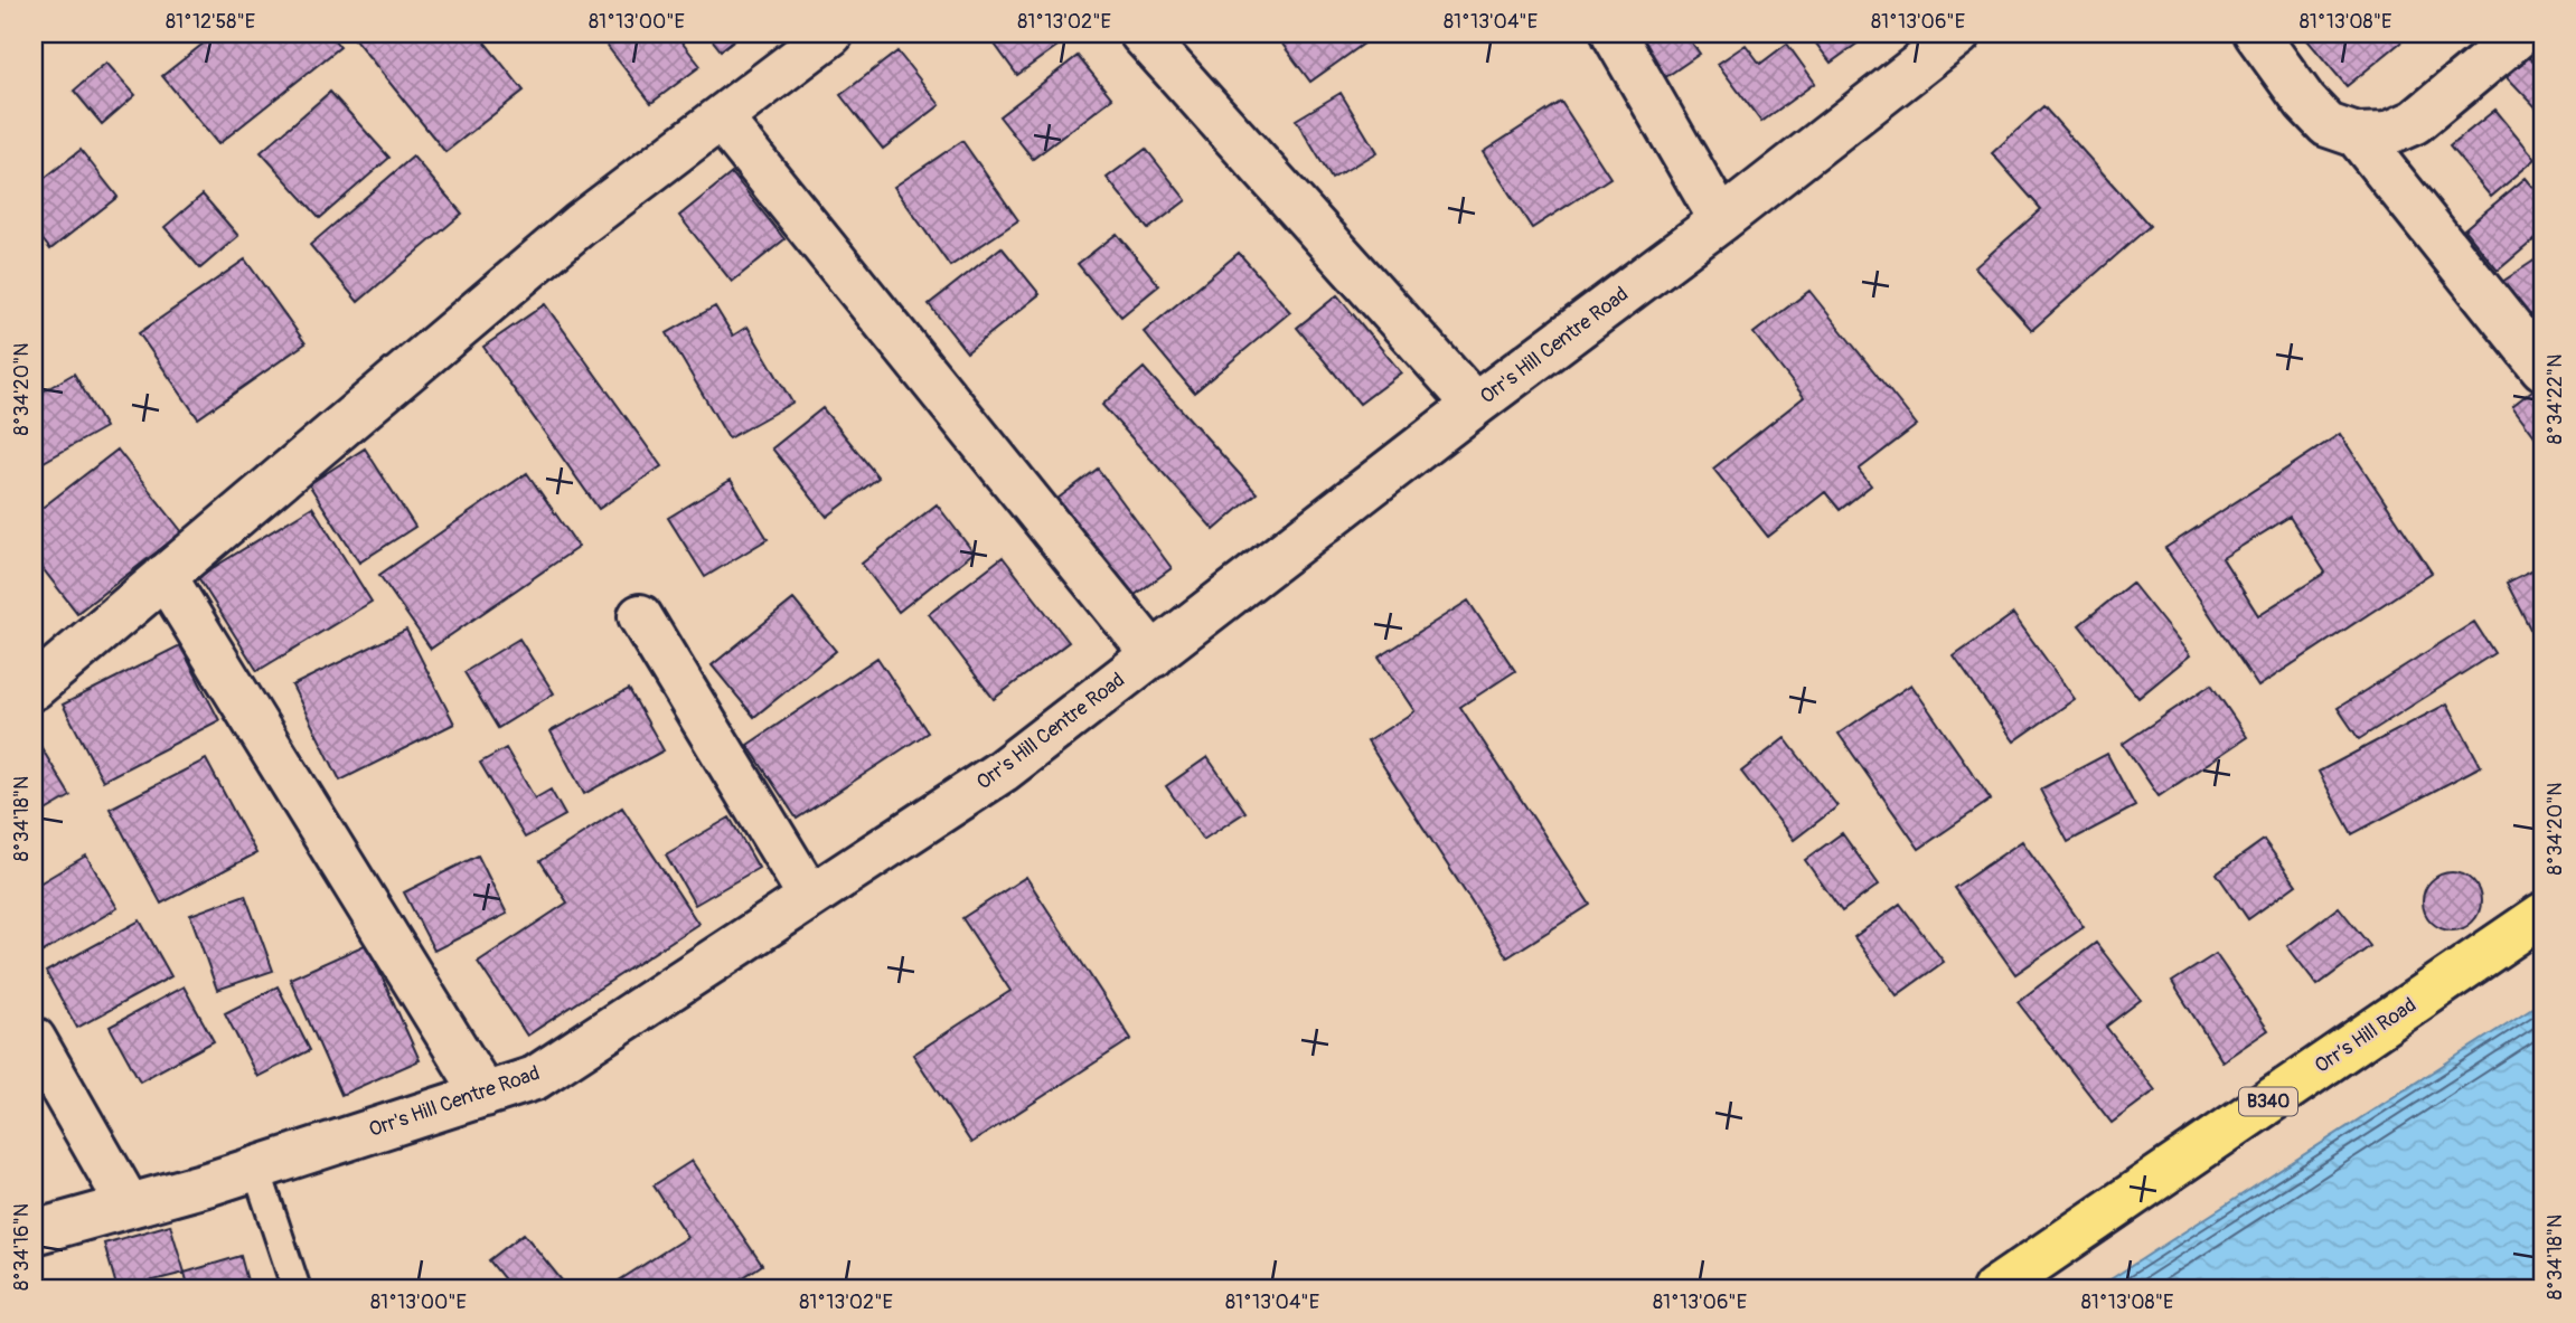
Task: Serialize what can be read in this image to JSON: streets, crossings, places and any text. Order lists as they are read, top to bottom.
{
  "streets": {
    "main road": ["Orr’s Hill Road", "B340"],
    "street": ["Orr's Hill Centre Road"]
  },
  "coordinates": [
    "81°12'58\"E",
    "81°13'00\"E",
    "81°13'02\"E",
    "81°13'04\"E",
    "81°13'06\"E",
    "81°13'08\"E",
    "8°34'20\"N",
    "8°34'22\"N",
    "8°34'18\"N",
    "8°34'16\"N"
  ]
}
